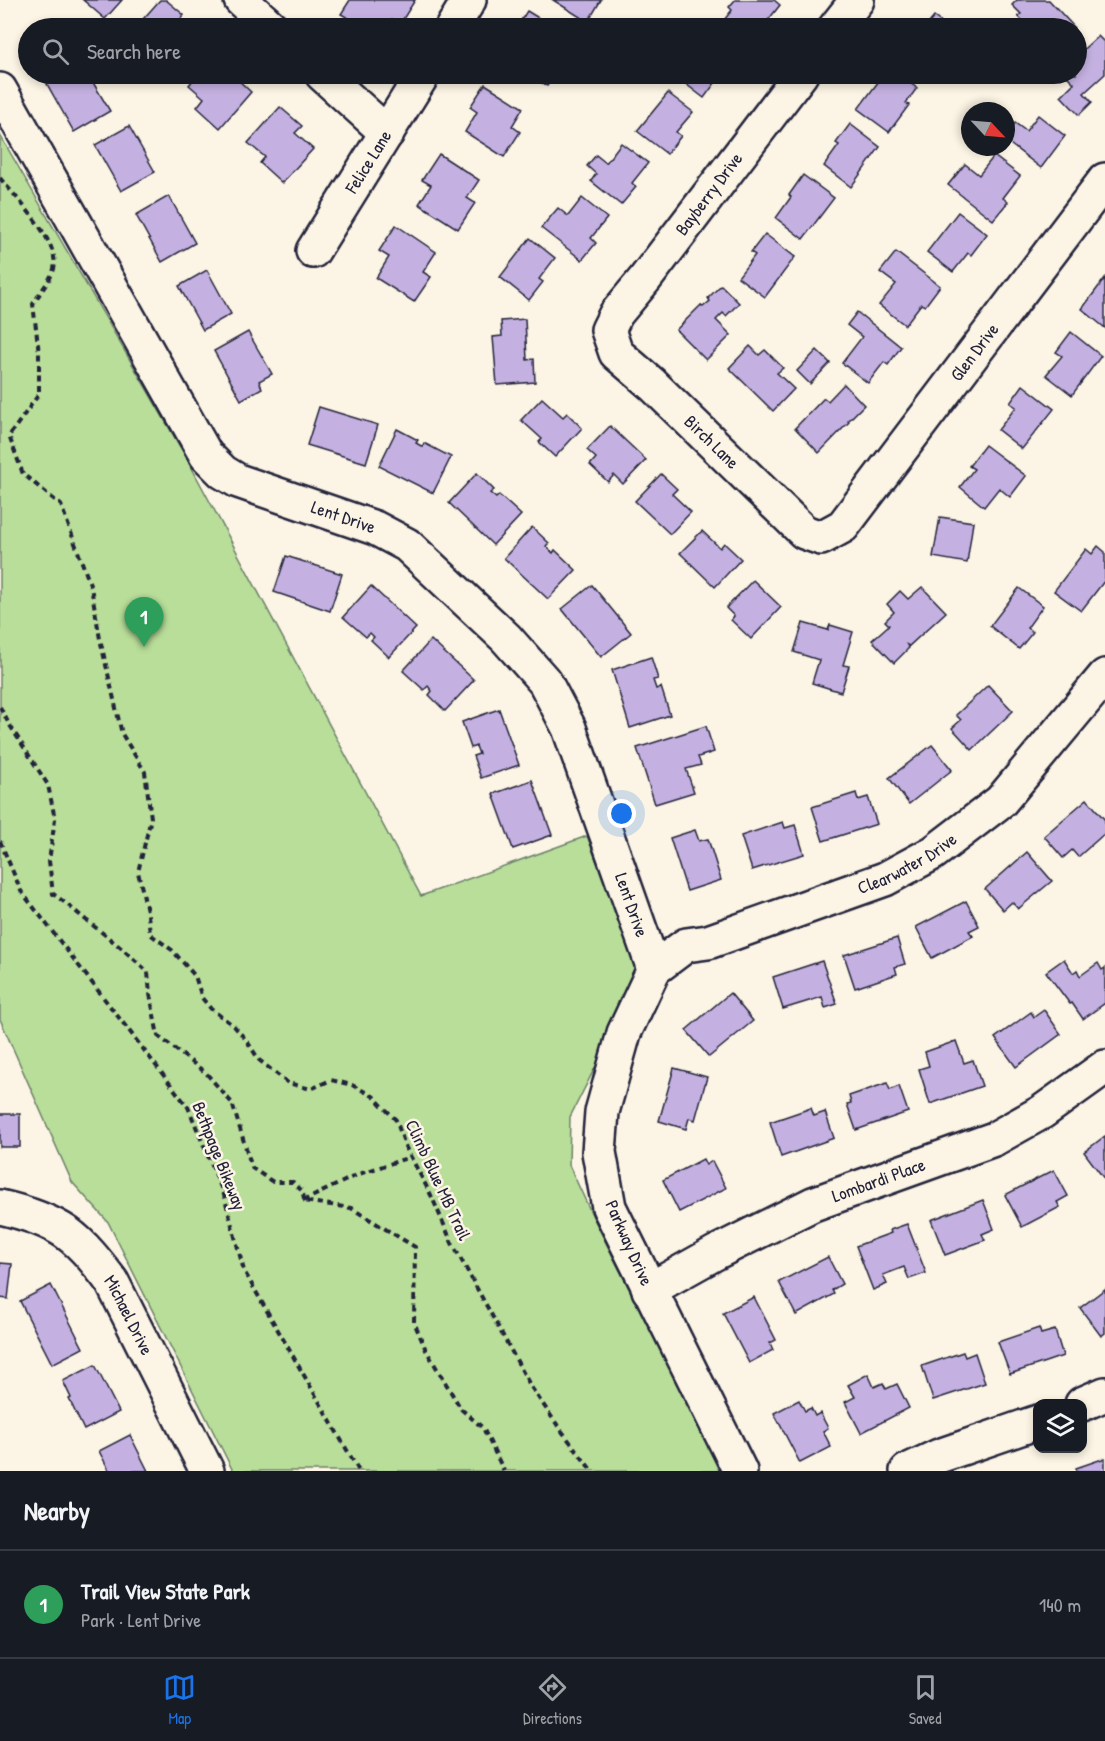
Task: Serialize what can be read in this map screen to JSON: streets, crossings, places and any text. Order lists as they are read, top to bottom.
{
  "streets": {
    "street": [
      "Felice Lane",
      "Bayberry Drive",
      "Glen Drive",
      "Birch Lane",
      "Lent Drive",
      "Clearwater Drive",
      "Lombardi Place",
      "Parkway Drive",
      "Michael Drive"
    ],
    "path": ["Bethpage Bikeway", "Climb Blue MB Trail"]
  },
  "crossings": [
    ["Bayberry Drive", "Birch Lane"],
    ["Glen Drive", "Birch Lane"],
    ["Lent Drive", "Clearwater Drive"],
    ["Lent Drive", "Parkway Drive"],
    ["Clearwater Drive", "Parkway Drive"],
    ["Lombardi Place", "Parkway Drive"]
  ],
  "north": "bottom right",
  "page": {
    "search": "Search here",
    "pins": "1",
    "heading": "Nearby",
    "list": [
      {
        "mark": "1",
        "name": "Trail View State Park",
        "note": "Park · Lent Drive",
        "value": "140 m"
      }
    ],
    "nav": ["Map", "Directions", "Saved"]
  }
}
